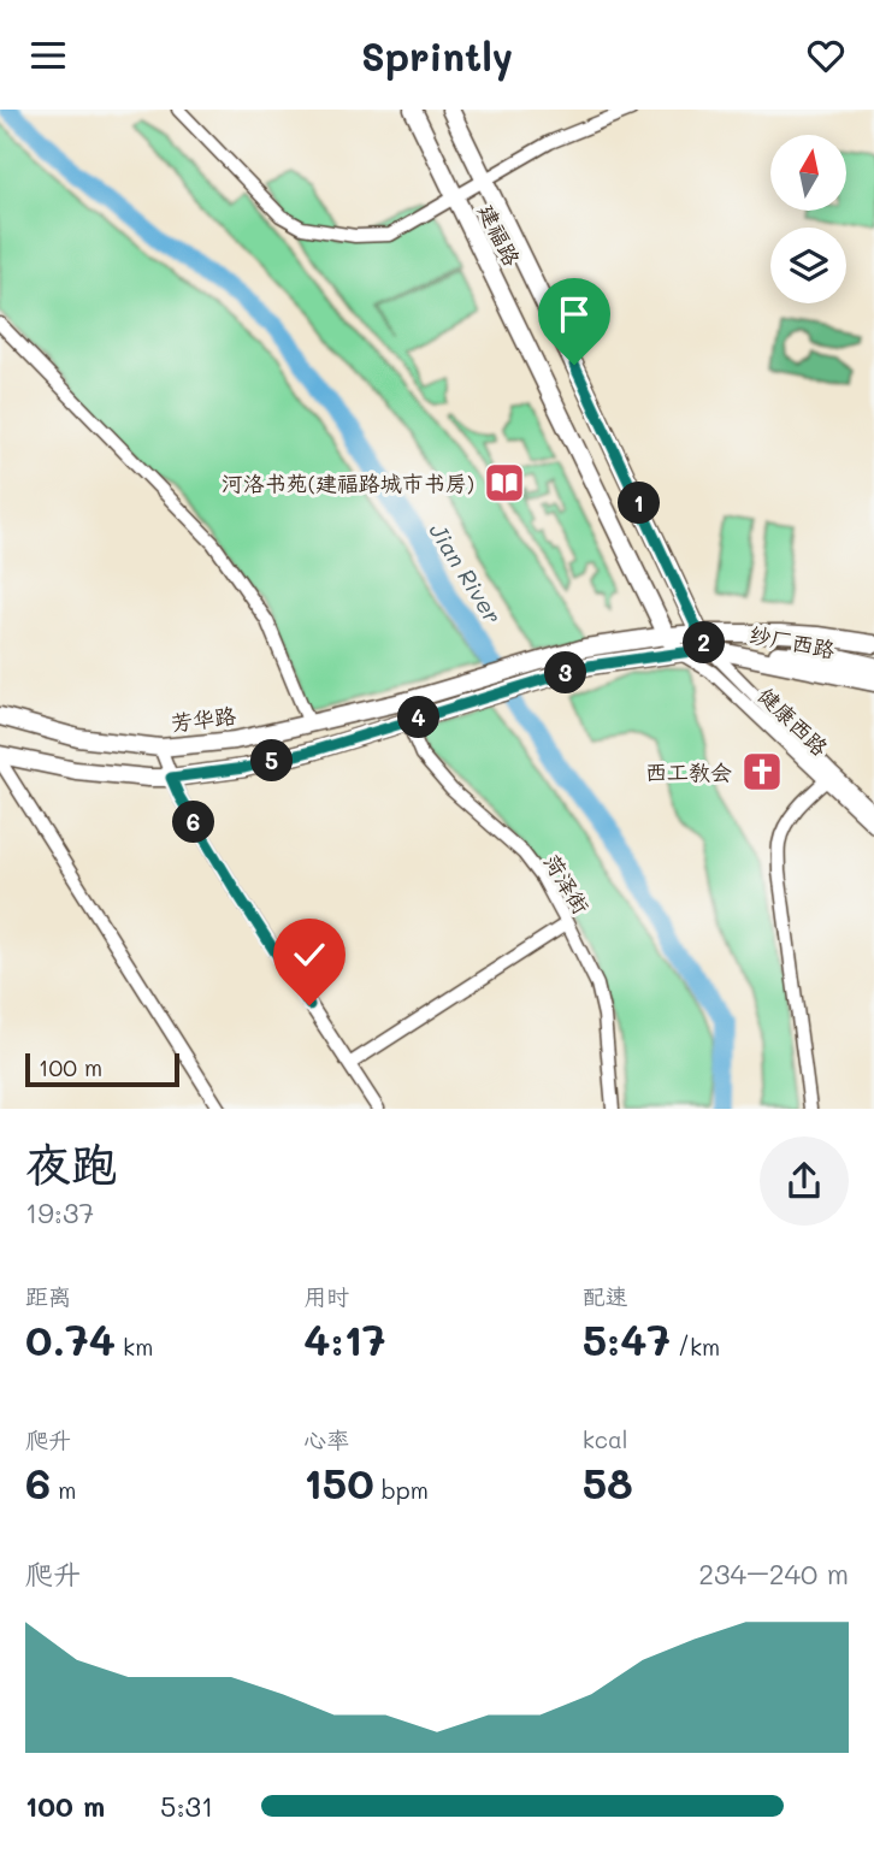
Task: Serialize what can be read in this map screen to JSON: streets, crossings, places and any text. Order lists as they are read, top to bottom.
{
  "streets": {
    "main road": ["建福路", "纱厂西路", "芳华路"],
    "street": ["健康西路", "菏泽街"]
  },
  "crossings": [
    ["建福路", "纱厂西路"],
    ["建福路", "健康西路"],
    ["纱厂西路", "芳华路"],
    ["纱厂西路", "健康西路"],
    ["纱厂西路", "菏泽街"]
  ],
  "water": ["Jian River"],
  "places": {
    "library": ["河洛书苑(建福路城市书房)"],
    "church": ["西工教会"]
  },
  "scale_bar": "100 m",
  "north": "top",
  "page": {
    "header": "Sprintly",
    "pins": [
      "1",
      "2",
      "3",
      "4",
      "5",
      "6"
    ],
    "scale": "100 m",
    "heading": ["夜跑", "19:37"],
    "stats": [
      ["距离", "0.74 km"],
      ["用时", "4:17"],
      ["配速", "5:47 /km"],
      ["爬升", "6 m"],
      ["心率", "150 bpm"],
      ["kcal", "58"]
    ],
    "chart": ["爬升", "234–240 m"],
    "list": [
      {
        "name": "100 m",
        "note": "5:31"
      }
    ]
  }
}
